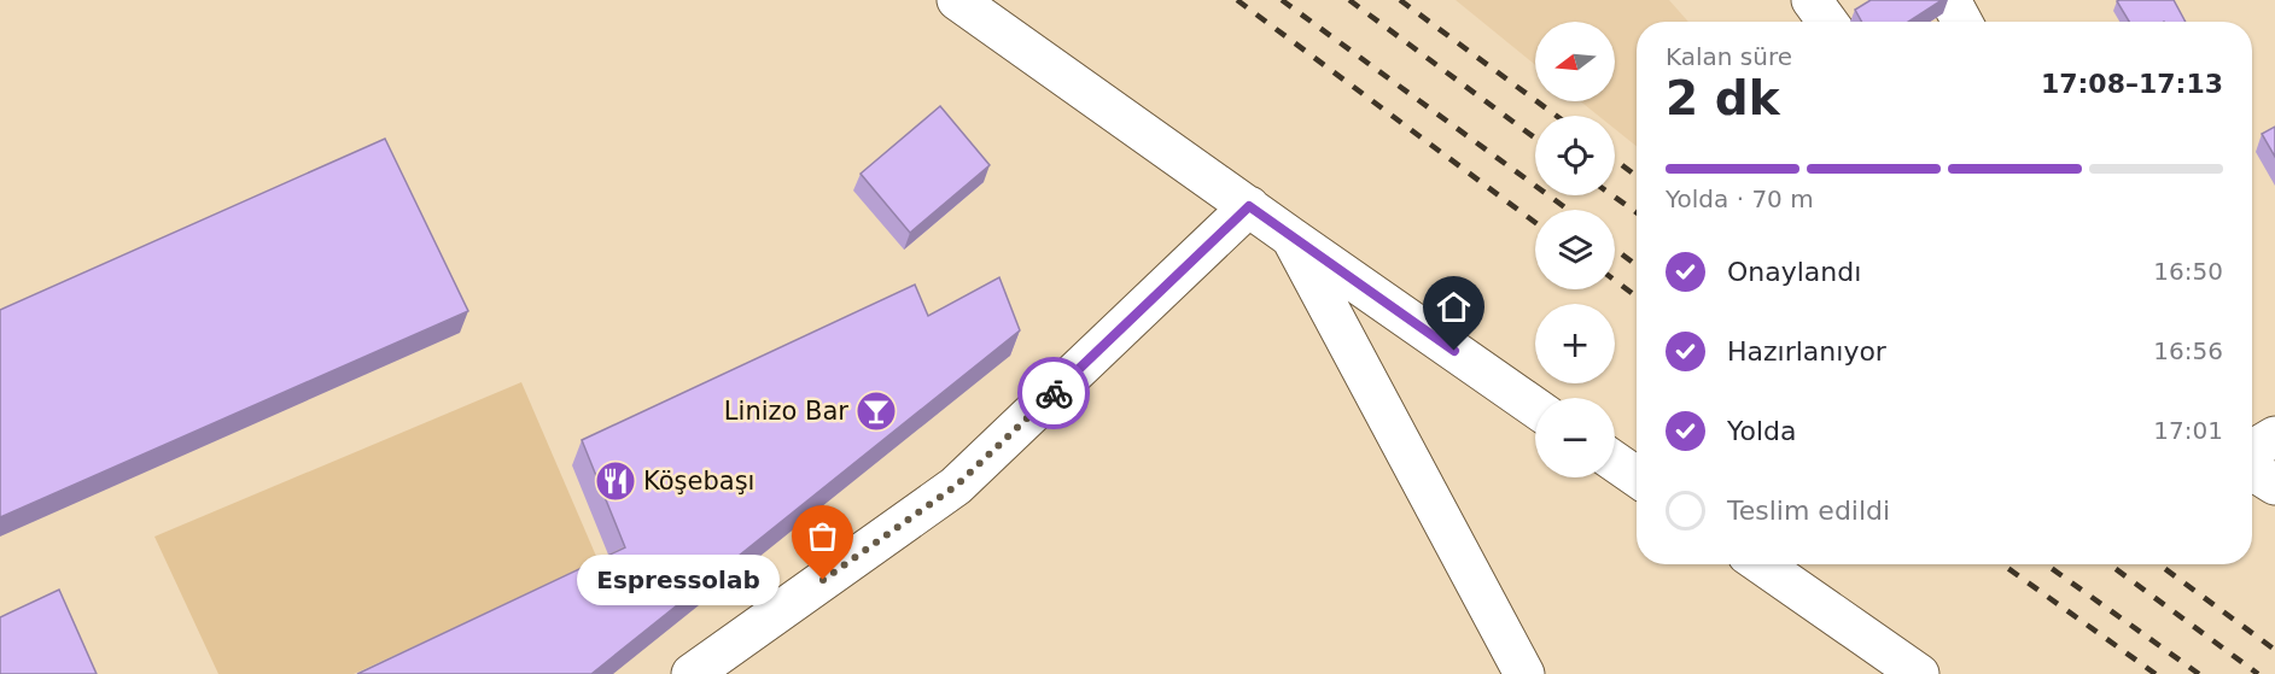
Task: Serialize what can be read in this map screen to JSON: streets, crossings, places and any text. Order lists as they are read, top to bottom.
{
  "places": {
    "bar": ["Linizo Bar"],
    "restaurant": ["Köşebaşı"],
    "other": ["Espressolab"]
  },
  "north": "left",
  "page": {
    "map_buttons": ["+", "−"],
    "heading": ["2 dk", "Kalan süre", "17:08–17:13"],
    "bar": "Yolda · 70 m",
    "list": [
      ["Onaylandı", "16:50"],
      ["Hazırlanıyor", "16:56"],
      ["Yolda", "17:01"],
      "Teslim edildi"
    ],
    "bubble": "Espressolab"
  }
}
